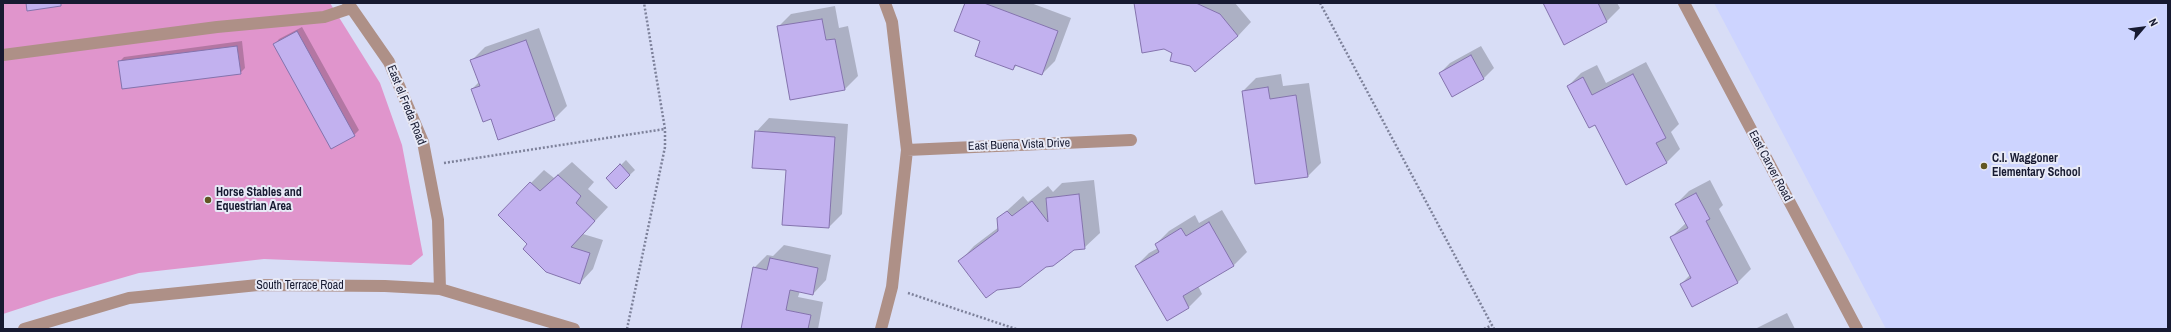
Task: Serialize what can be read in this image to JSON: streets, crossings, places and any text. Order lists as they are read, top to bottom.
{
  "streets": {
    "street": [
      "East el Freda Road",
      "East Buena Vista Drive",
      "East Carver Road",
      "South Terrace Road"
    ]
  },
  "crossings": [
    ["East el Freda Road", "South Terrace Road"]
  ],
  "places": ["C.I. Waggoner Elementary School", "Horse Stables and Equestrian Area"],
  "north": "top right"
}
